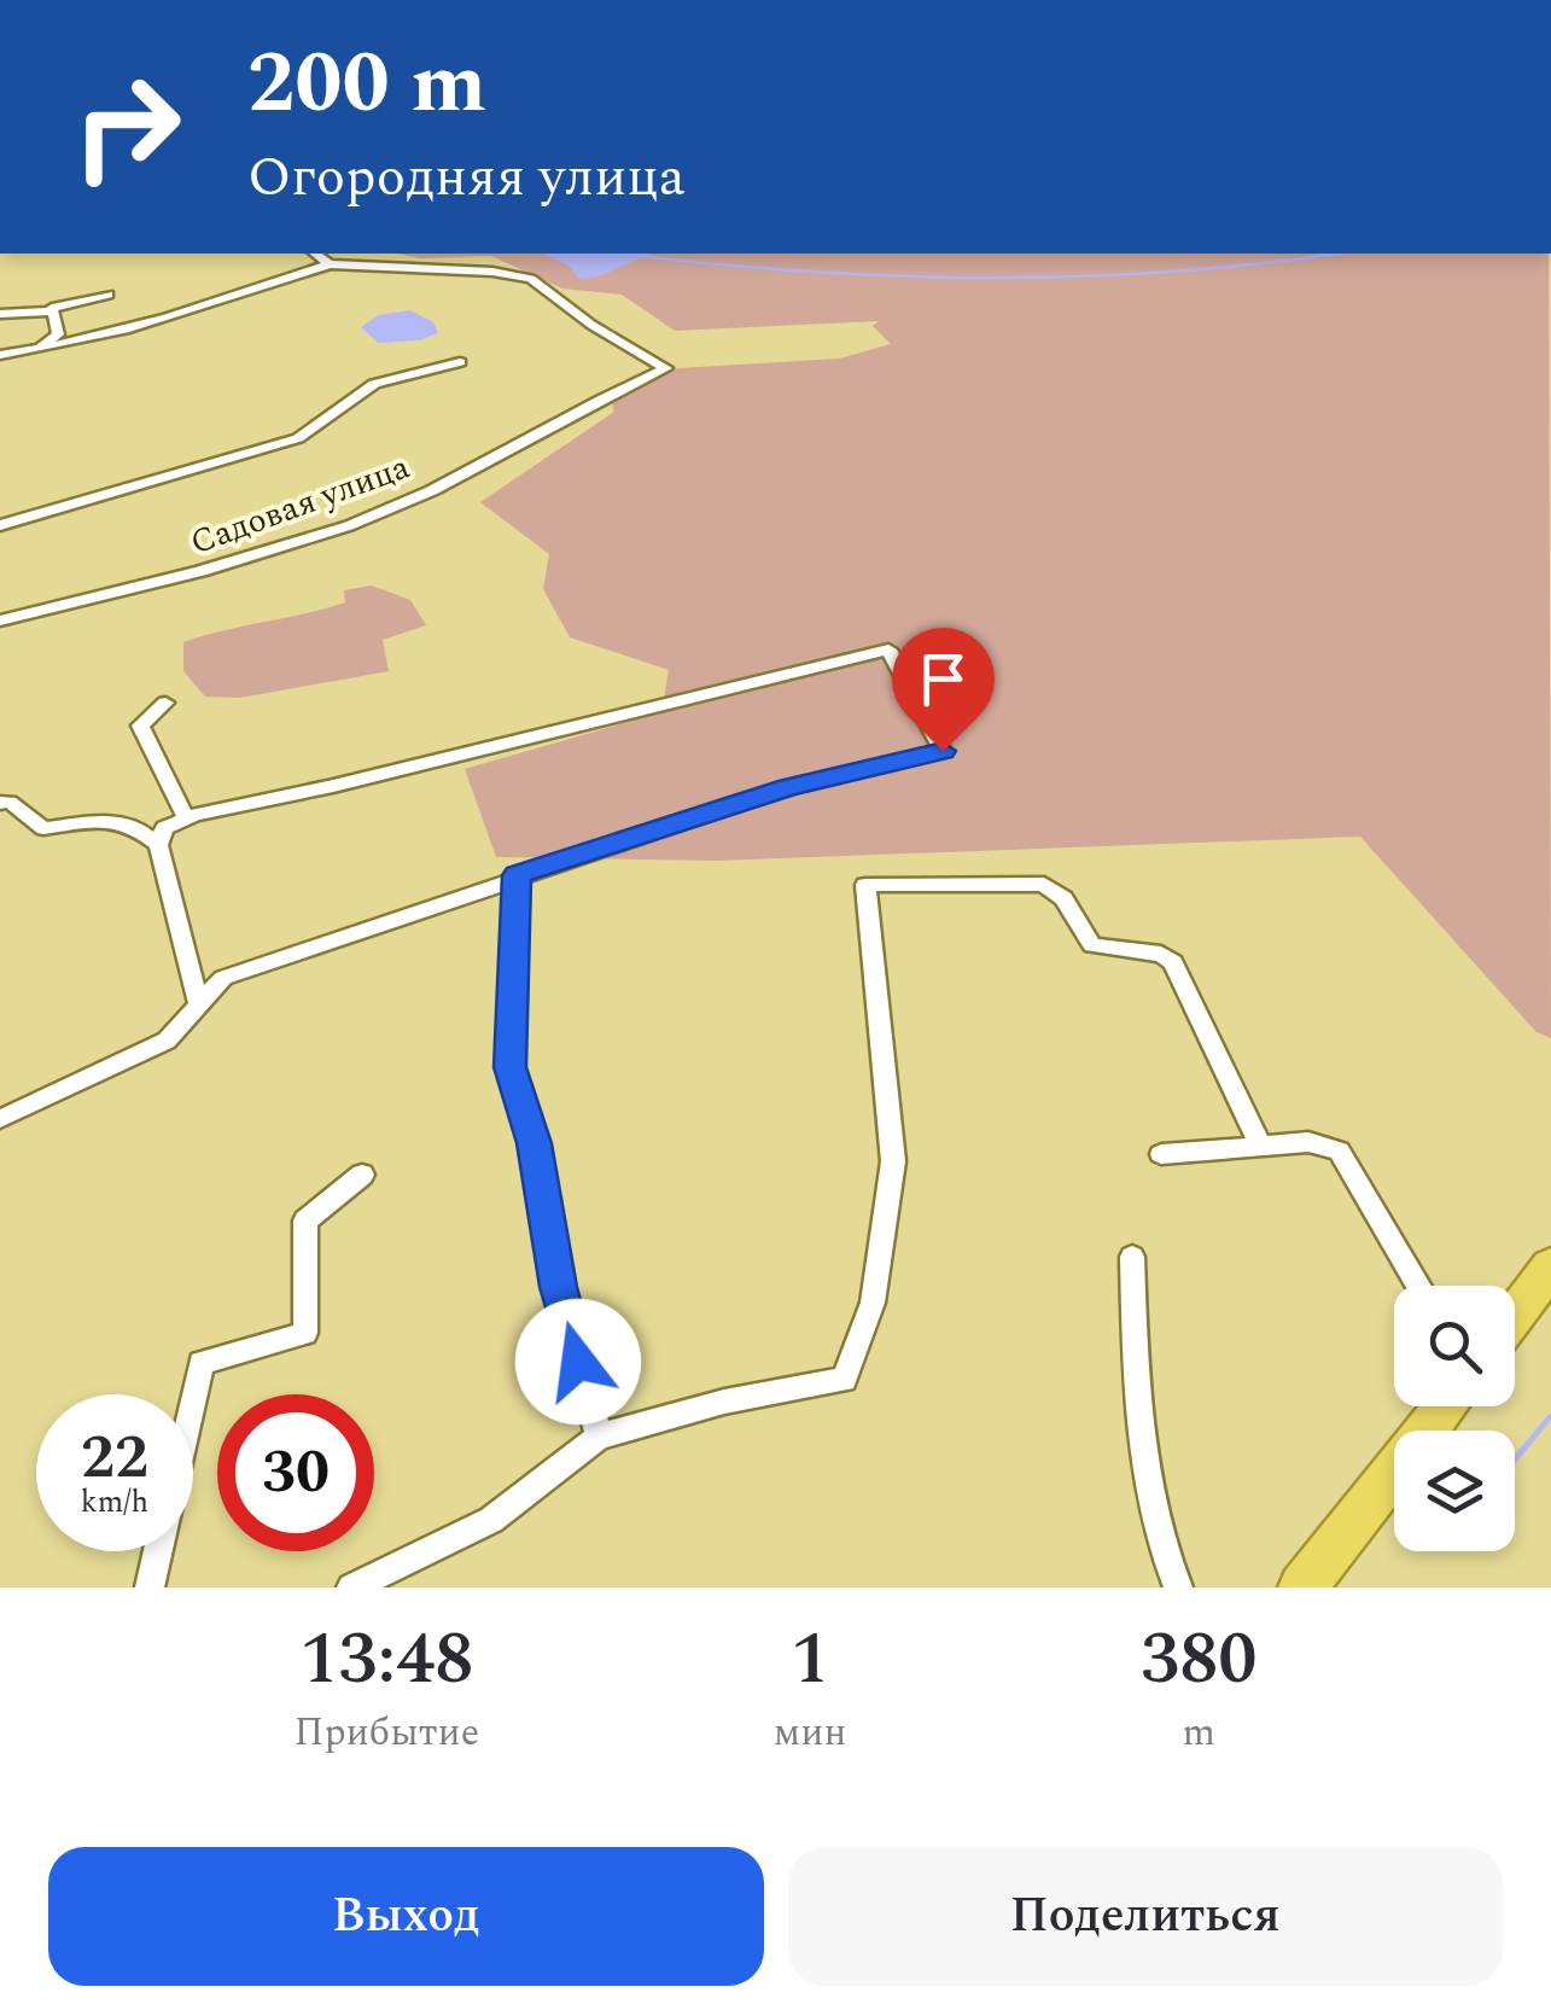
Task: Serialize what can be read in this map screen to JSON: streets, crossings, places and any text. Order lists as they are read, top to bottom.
{
  "streets": {
    "street": ["Садовая улица"]
  },
  "page": {
    "turn": ["200 m", "Огородняя улица"],
    "speed": "22 km/h",
    "limit": "30",
    "eta": [
      "13:48",
      "Прибытие",
      "1",
      "мин",
      "380",
      "m"
    ],
    "buttons": ["Выход", "Поделиться"]
  }
}
